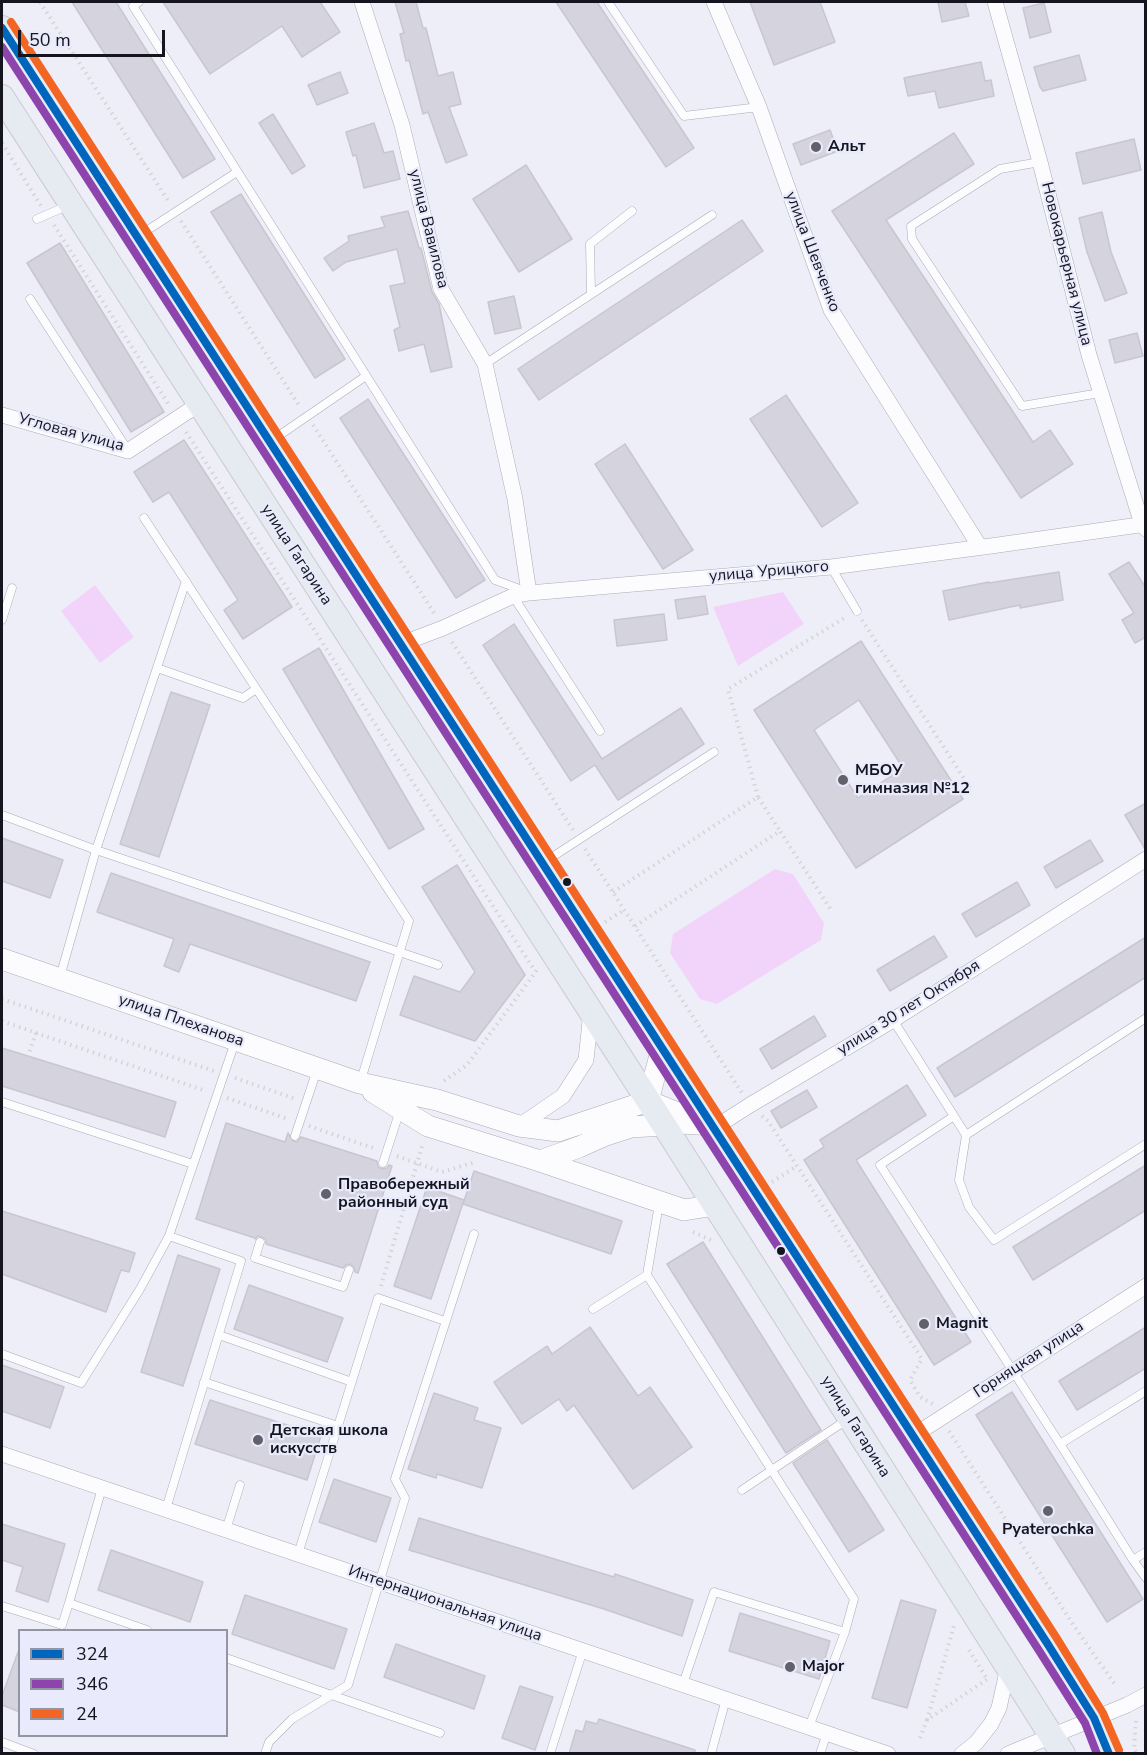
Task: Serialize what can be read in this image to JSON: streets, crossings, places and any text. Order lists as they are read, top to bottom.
{
  "streets": {
    "main road": ["улица Гагарина", "улица Плеханова"],
    "street": [
      "улица Вавилова",
      "улица Шевченко",
      "Новокарьерная улица",
      "Угловая улица",
      "улица Урицкого",
      "улица 30 лет Октября",
      "Горняцкая улица",
      "Интернациональная улица"
    ]
  },
  "crossings": [
    ["улица Вавилова", "улица Урицкого"],
    ["улица Шевченко", "улица Урицкого"],
    ["Новокарьерная улица", "улица Урицкого"],
    ["Угловая улица", "улица Гагарина"],
    ["улица Гагарина", "улица Плеханова"]
  ],
  "places": [
    "Альт",
    "МБОУ гимназия №12",
    "Правобережный районный суд",
    "Magnit",
    "Детская школа искусств",
    "Pyaterochka",
    "Major"
  ],
  "lines": ["transit line 24", "transit line 324", "transit line 346"],
  "legend": ["324", "346", "24"],
  "scale_bar": "50 m"
}
